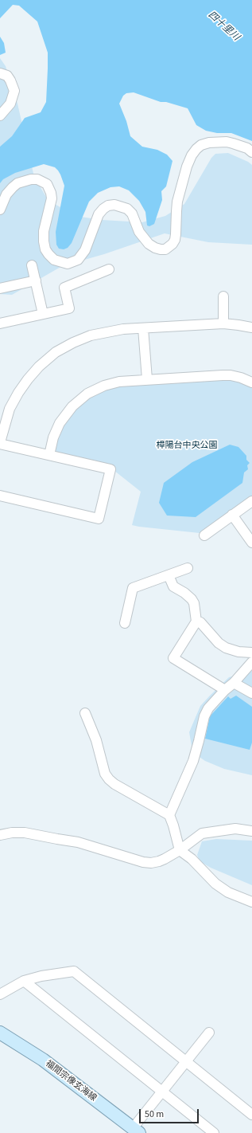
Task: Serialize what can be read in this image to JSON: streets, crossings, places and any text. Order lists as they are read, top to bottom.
{
  "streets": {
    "main road": ["福間宗像玄海線"]
  },
  "water": ["四十里川"],
  "parks": ["樟陽台中央公園"],
  "scale_bar": "50 m"
}
